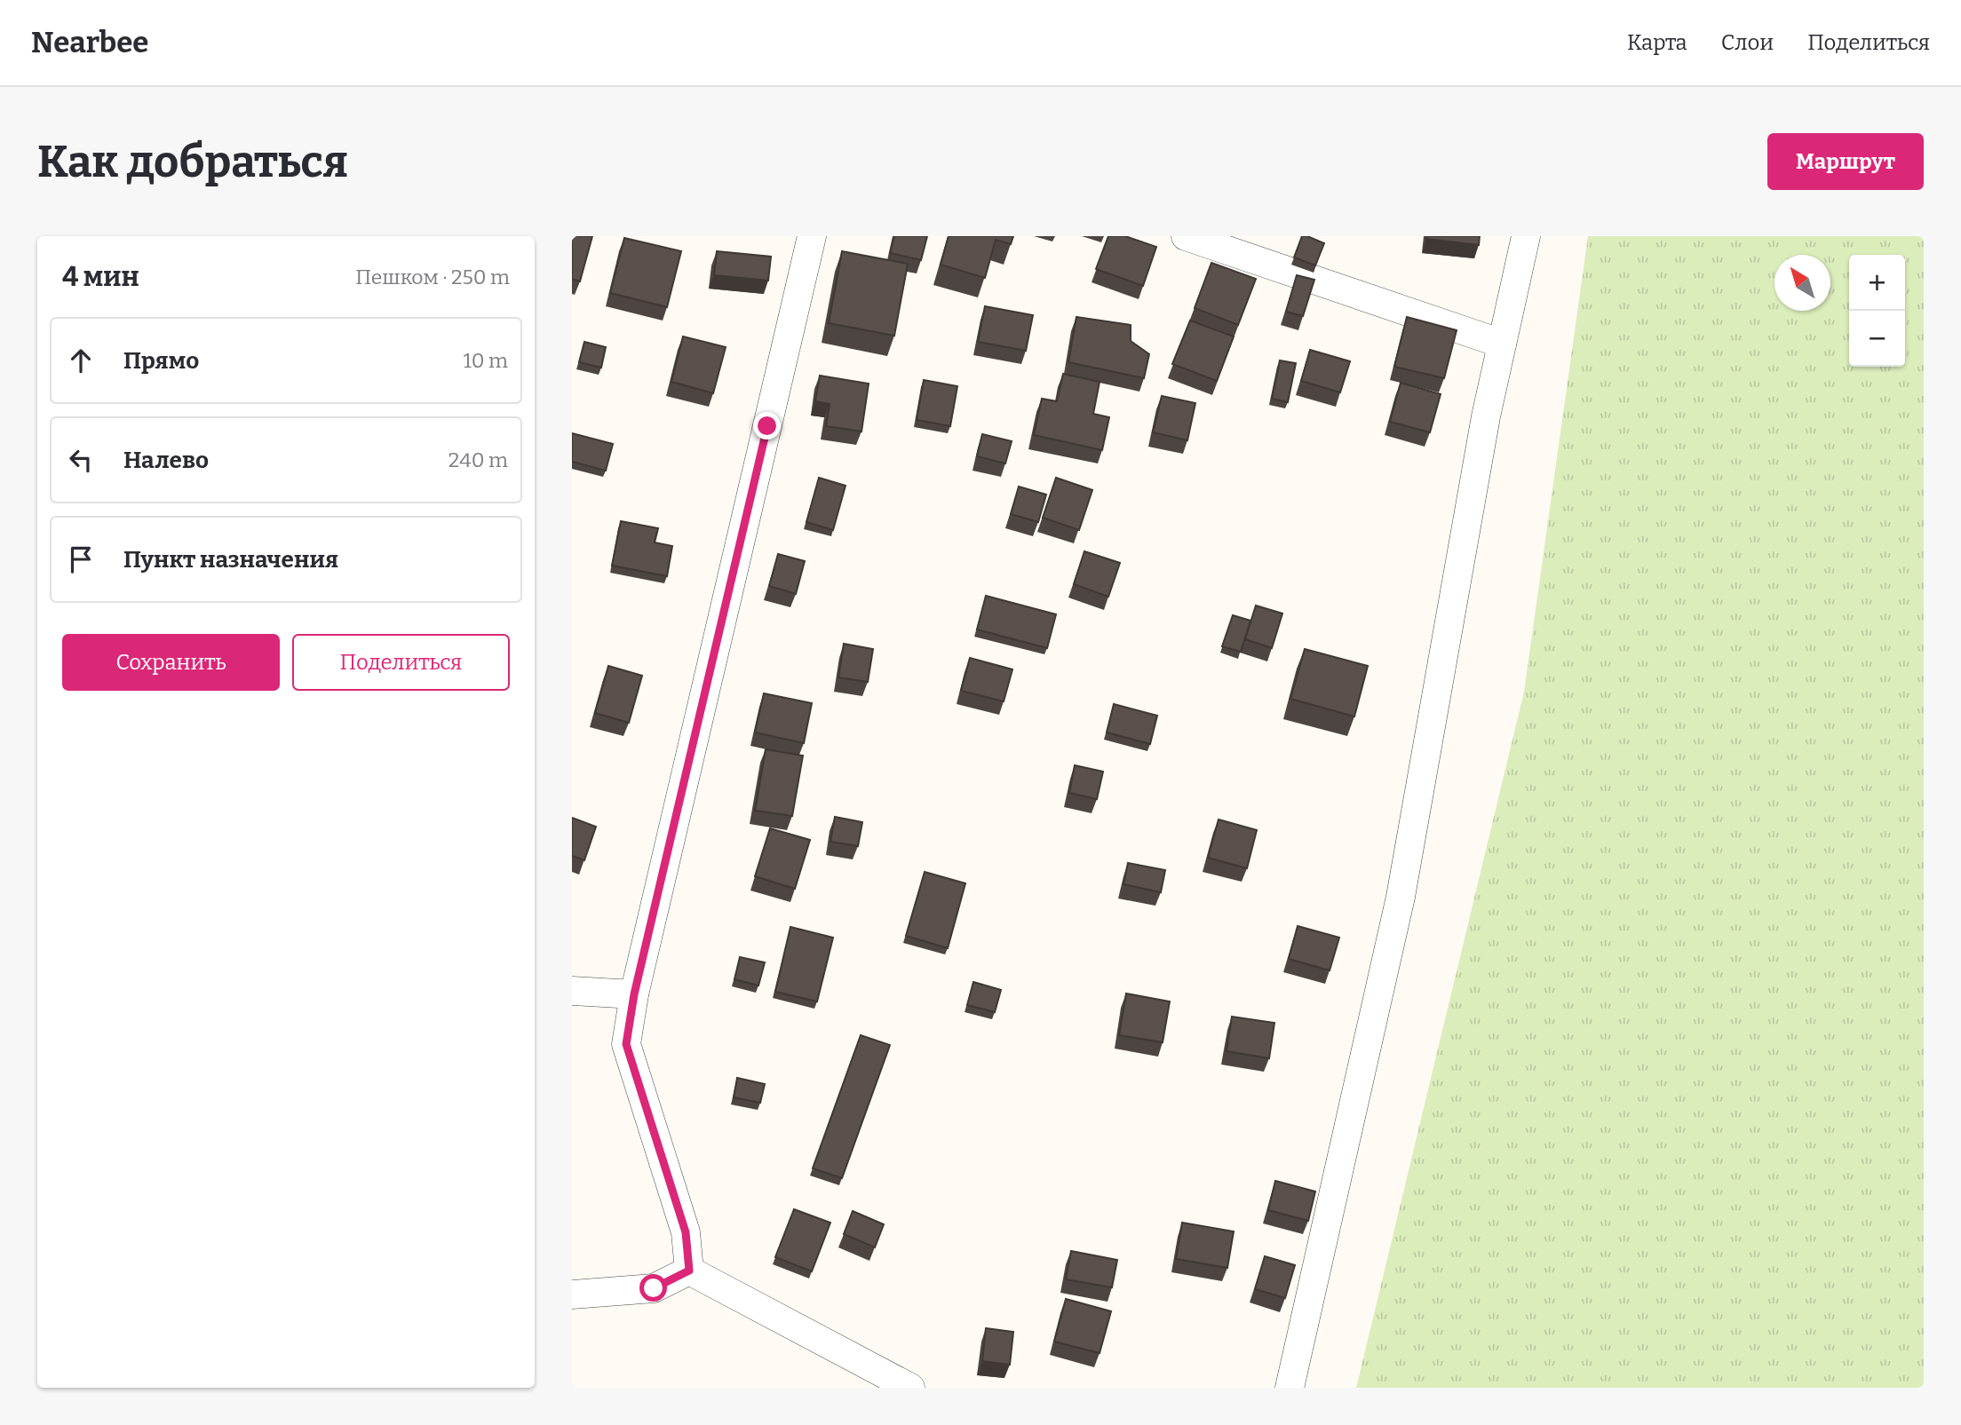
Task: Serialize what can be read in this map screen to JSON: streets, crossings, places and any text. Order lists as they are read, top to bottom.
{
  "north": "top left",
  "page": {
    "header": "Nearbee",
    "nav": ["Карта", "Слои", "Поделиться"],
    "buttons": [
      "Маршрут",
      ["Сохранить", "Поделиться"]
    ],
    "title": "Как добраться",
    "heading": ["4 мин", "Пешком · 250 m"],
    "map_buttons": ["+", "−"],
    "list": [
      ["Прямо", "10 m"],
      ["Налево", "240 m"],
      "Пункт назначения"
    ]
  }
}
